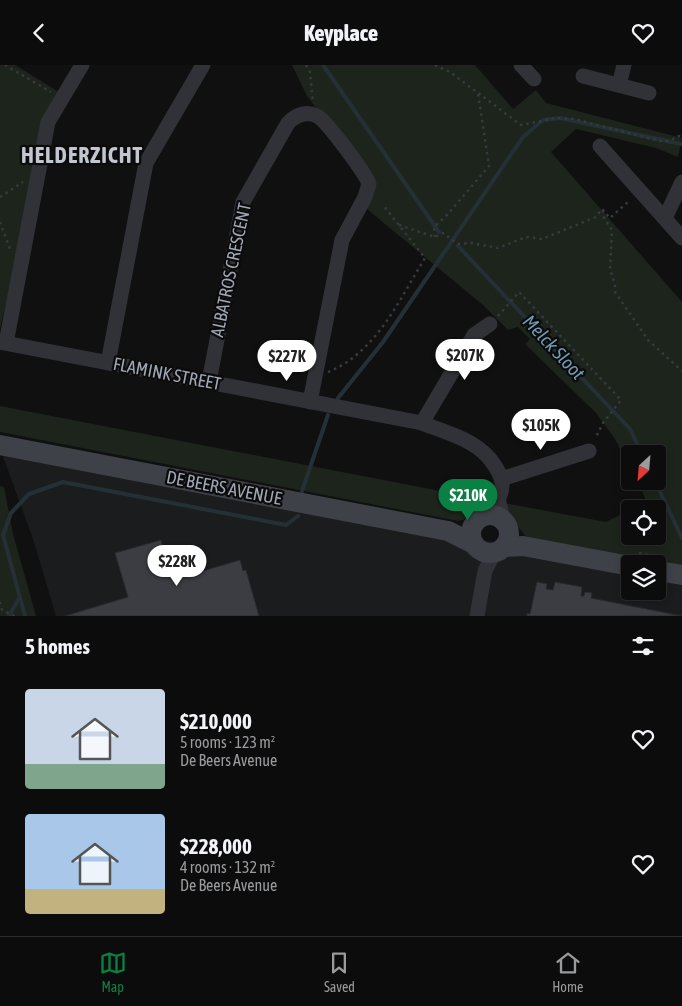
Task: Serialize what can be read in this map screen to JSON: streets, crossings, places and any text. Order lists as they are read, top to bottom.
{
  "streets": {
    "street": ["ALBATROS CRESCENT", "FLAMINK STREET", "DE BEERS AVENUE"]
  },
  "crossings": [
    ["ALBATROS CRESCENT", "FLAMINK STREET"]
  ],
  "districts": ["HELDERZICHT"],
  "water": ["Melck Sloot"],
  "north": "bottom left",
  "page": {
    "header": "Keyplace",
    "price": [
      "$207K",
      "$227K",
      "$105K",
      "$210K",
      "$228K"
    ],
    "heading": "5 homes",
    "list": [
      {
        "name": "$210,000",
        "note": "5 rooms · 123 m² · De Beers Avenue"
      },
      {
        "name": "$228,000",
        "note": "4 rooms · 132 m² · De Beers Avenue"
      }
    ],
    "tabs": ["Map", "Saved", "Home"]
  }
}
